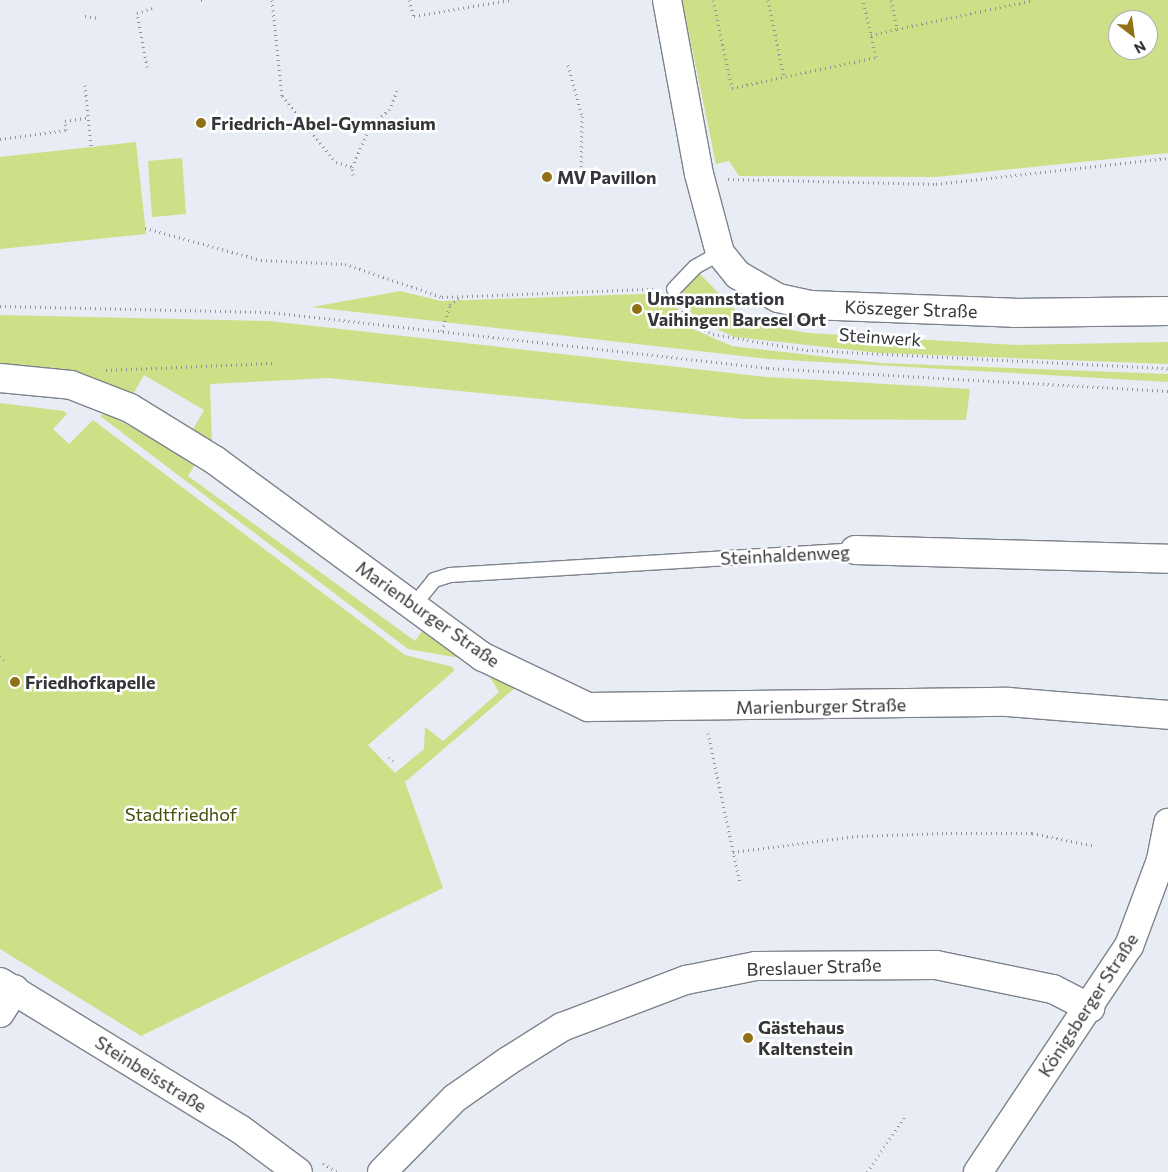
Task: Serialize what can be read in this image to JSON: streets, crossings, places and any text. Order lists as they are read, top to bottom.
{
  "streets": {
    "street": [
      "Köszeger Straße",
      "Steinhaldenweg",
      "Marienburger Straße",
      "Breslauer Straße",
      "Königsberger Straße",
      "Steinbeisstraße"
    ],
    "path": ["Steinwerk"]
  },
  "crossings": [
    ["Steinhaldenweg", "Marienburger Straße"],
    ["Breslauer Straße", "Königsberger Straße"]
  ],
  "parks": ["Stadtfriedhof"],
  "places": [
    "Friedrich-Abel-Gymnasium",
    "MV Pavillon",
    "Umspannstation Vaihingen Baresel Ort",
    "Friedhofkapelle",
    "Gästehaus Kaltenstein"
  ],
  "north": "bottom right"
}
